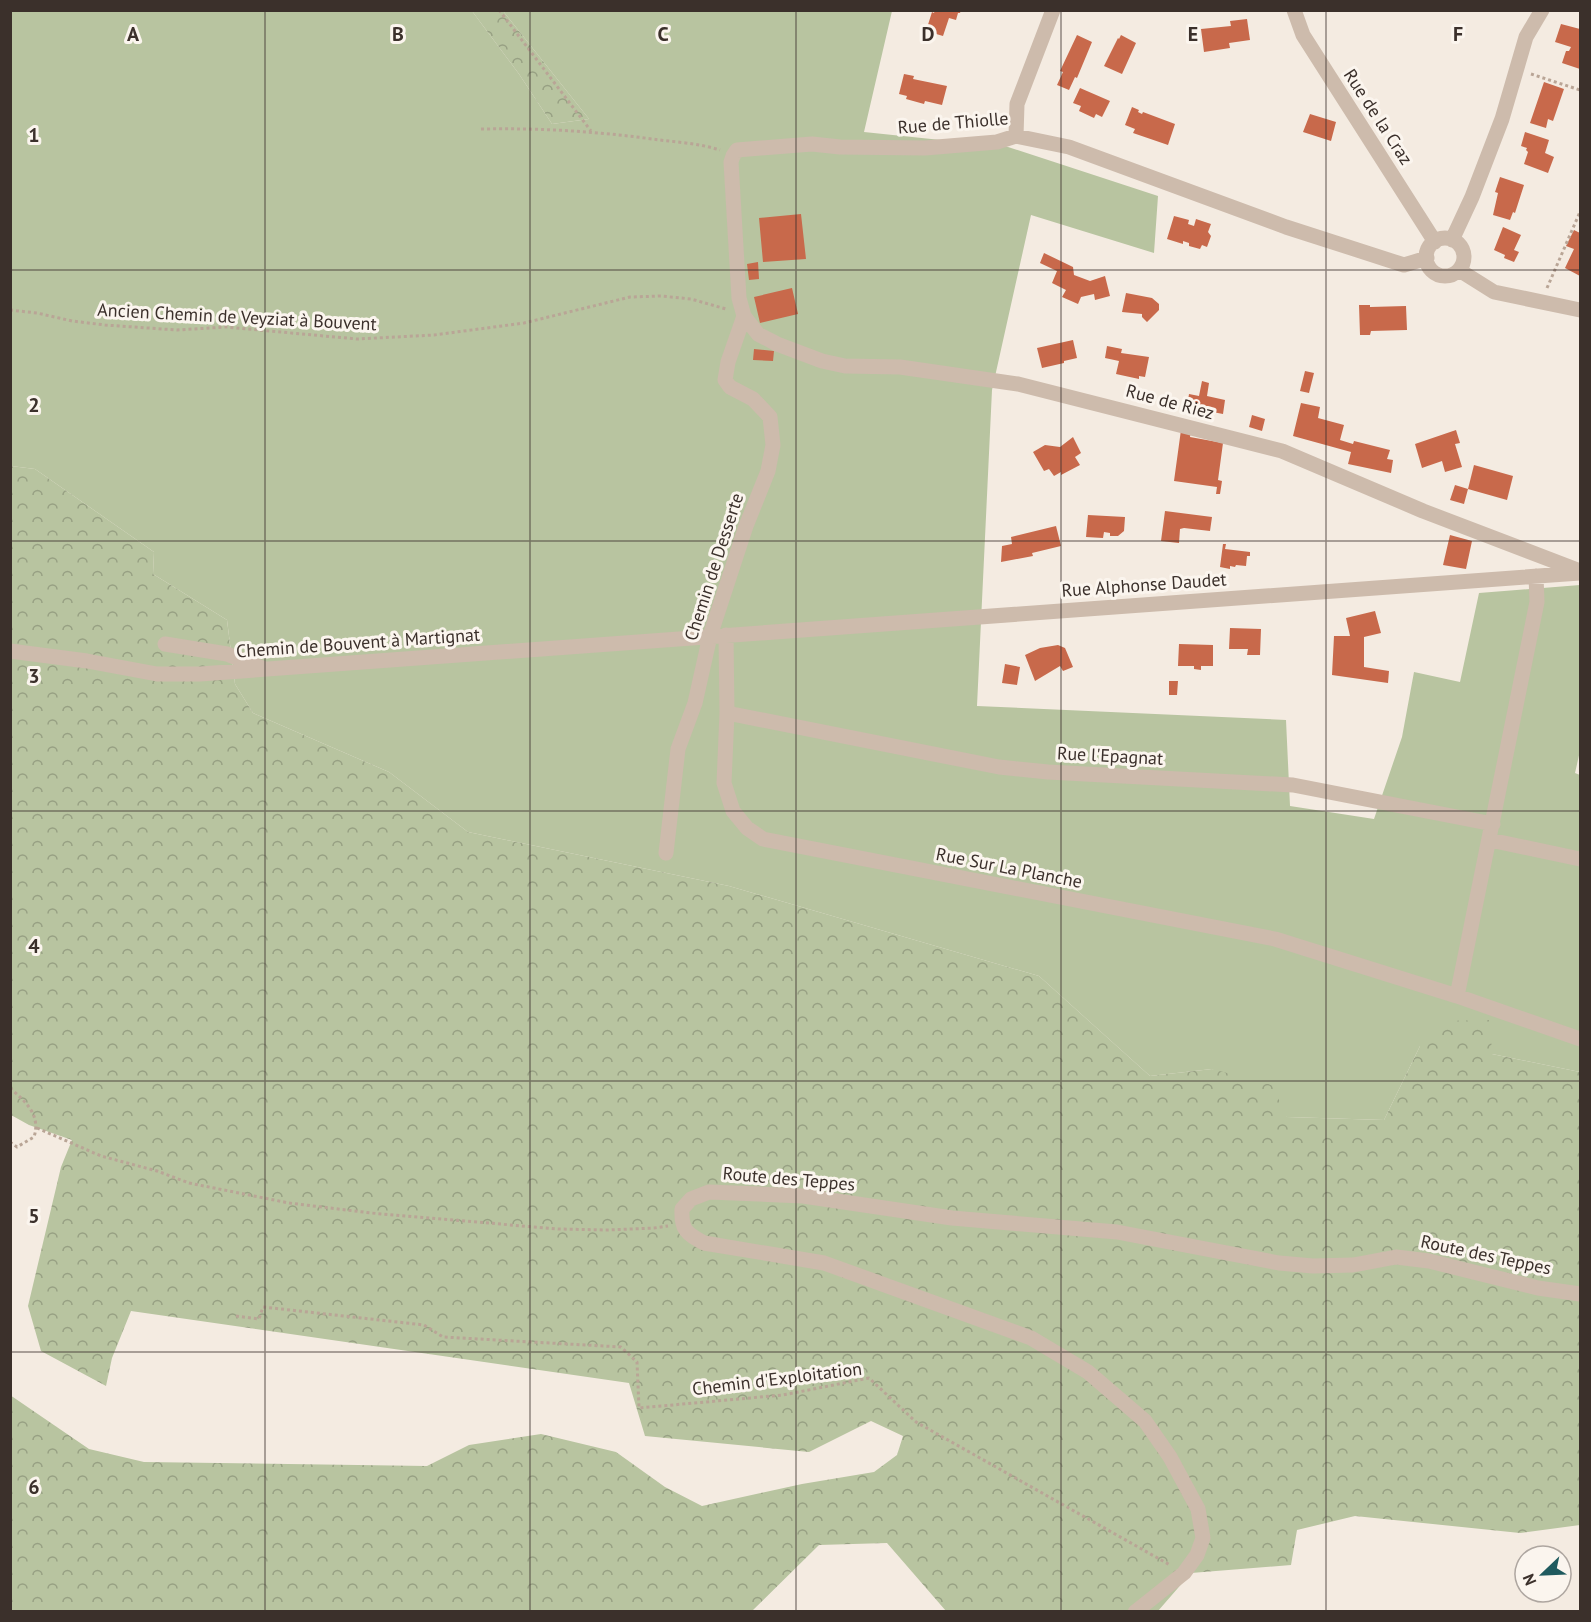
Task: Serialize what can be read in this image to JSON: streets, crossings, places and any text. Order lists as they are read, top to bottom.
{
  "streets": {
    "street": [
      "Rue de la Craz",
      "Rue de Thiolle",
      "Rue de Riez",
      "Chemin de Desserte",
      "Rue Alphonse Daudet",
      "Chemin de Bouvent à Martignat",
      "Rue l'Epagnat",
      "Rue Sur La Planche",
      "Route des Teppes"
    ],
    "path": ["Ancien Chemin de Veyziat à Bouvent", "Chemin d'Exploitation"]
  },
  "crossings": [
    ["Rue de la Craz", "Rue de Thiolle"],
    ["Ancien Chemin de Veyziat à Bouvent", "Rue de Riez"],
    ["Ancien Chemin de Veyziat à Bouvent", "Chemin de Desserte"],
    ["Rue de Riez", "Chemin de Desserte"],
    ["Rue de Riez", "Rue Alphonse Daudet"],
    ["Chemin de Desserte", "Rue Alphonse Daudet"],
    ["Chemin de Desserte", "Chemin de Bouvent à Martignat"],
    ["Rue Alphonse Daudet", "Chemin de Bouvent à Martignat"],
    ["Rue Alphonse Daudet", "Rue Sur La Planche"],
    ["Rue l'Epagnat", "Rue Sur La Planche"]
  ],
  "north": "bottom left",
  "grid": {
    "columns": [
      "A",
      "B",
      "C",
      "D",
      "E",
      "F"
    ],
    "rows": [
      "1",
      "2",
      "3",
      "4",
      "5",
      "6"
    ]
  }
}
